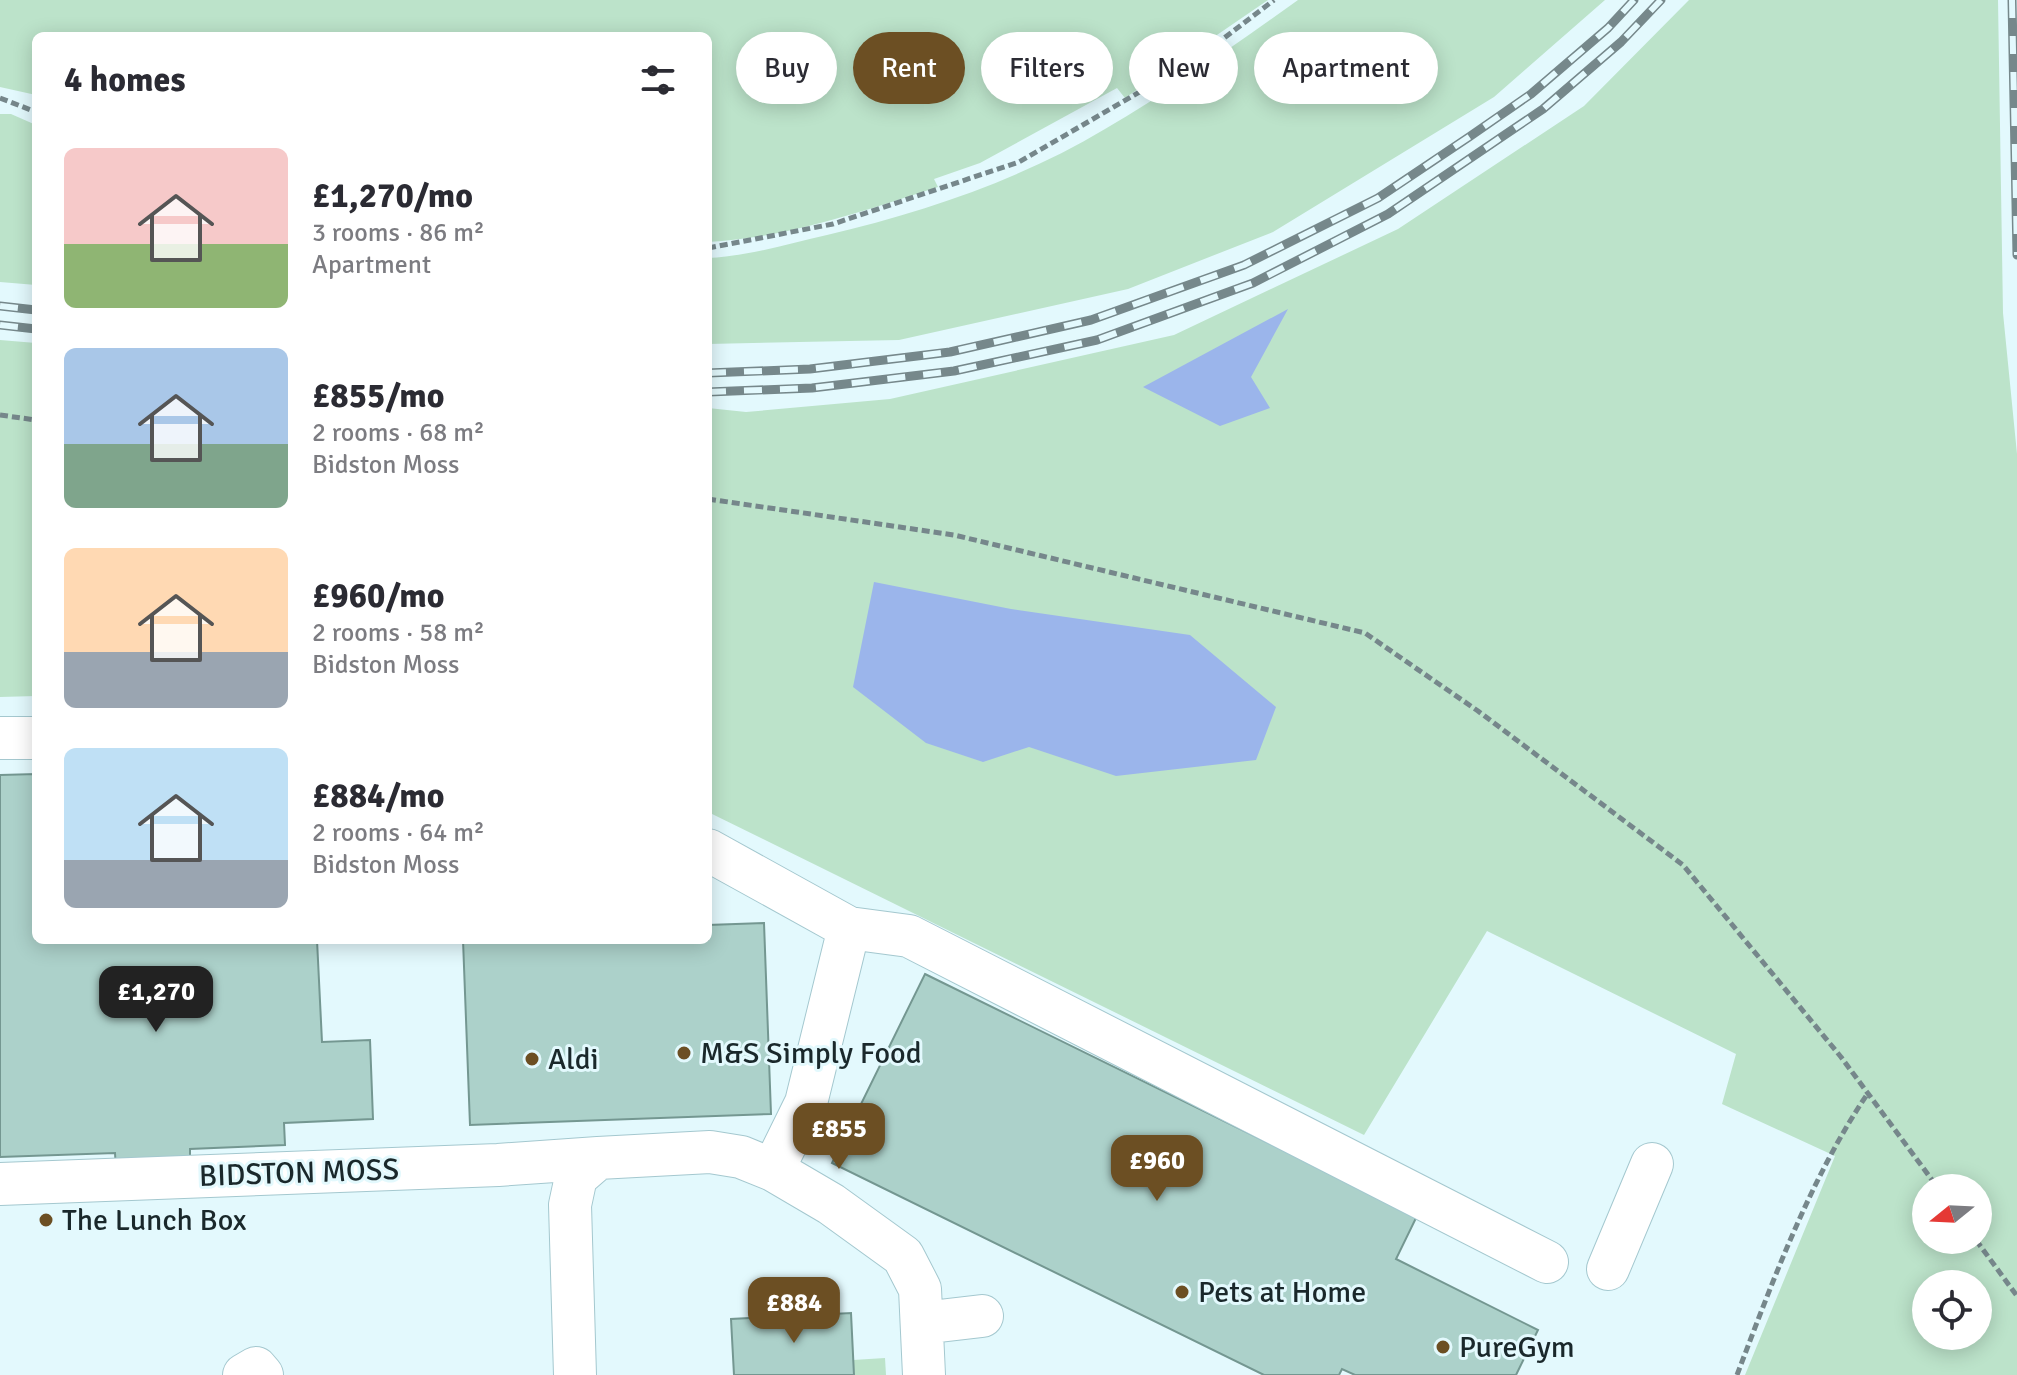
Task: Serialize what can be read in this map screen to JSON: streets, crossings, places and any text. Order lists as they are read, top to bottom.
{
  "streets": {
    "street": ["BIDSTON MOSS"]
  },
  "places": [
    "M&S Simply Food",
    "Aldi",
    "The Lunch Box",
    "Pets at Home",
    "PureGym"
  ],
  "north": "left",
  "page": {
    "chip": [
      "Buy",
      "Rent",
      "Filters",
      "New",
      "Apartment"
    ],
    "heading": "4 homes",
    "list": [
      {
        "name": "£1,270/mo",
        "note": "3 rooms · 86 m² · Apartment"
      },
      {
        "name": "£855/mo",
        "note": "2 rooms · 68 m² · Bidston Moss"
      },
      {
        "name": "£960/mo",
        "note": "2 rooms · 58 m² · Bidston Moss"
      },
      {
        "name": "£884/mo",
        "note": "2 rooms · 64 m² · Bidston Moss"
      }
    ],
    "price": [
      "£1,270",
      "£855",
      "£960",
      "£884"
    ]
  }
}
